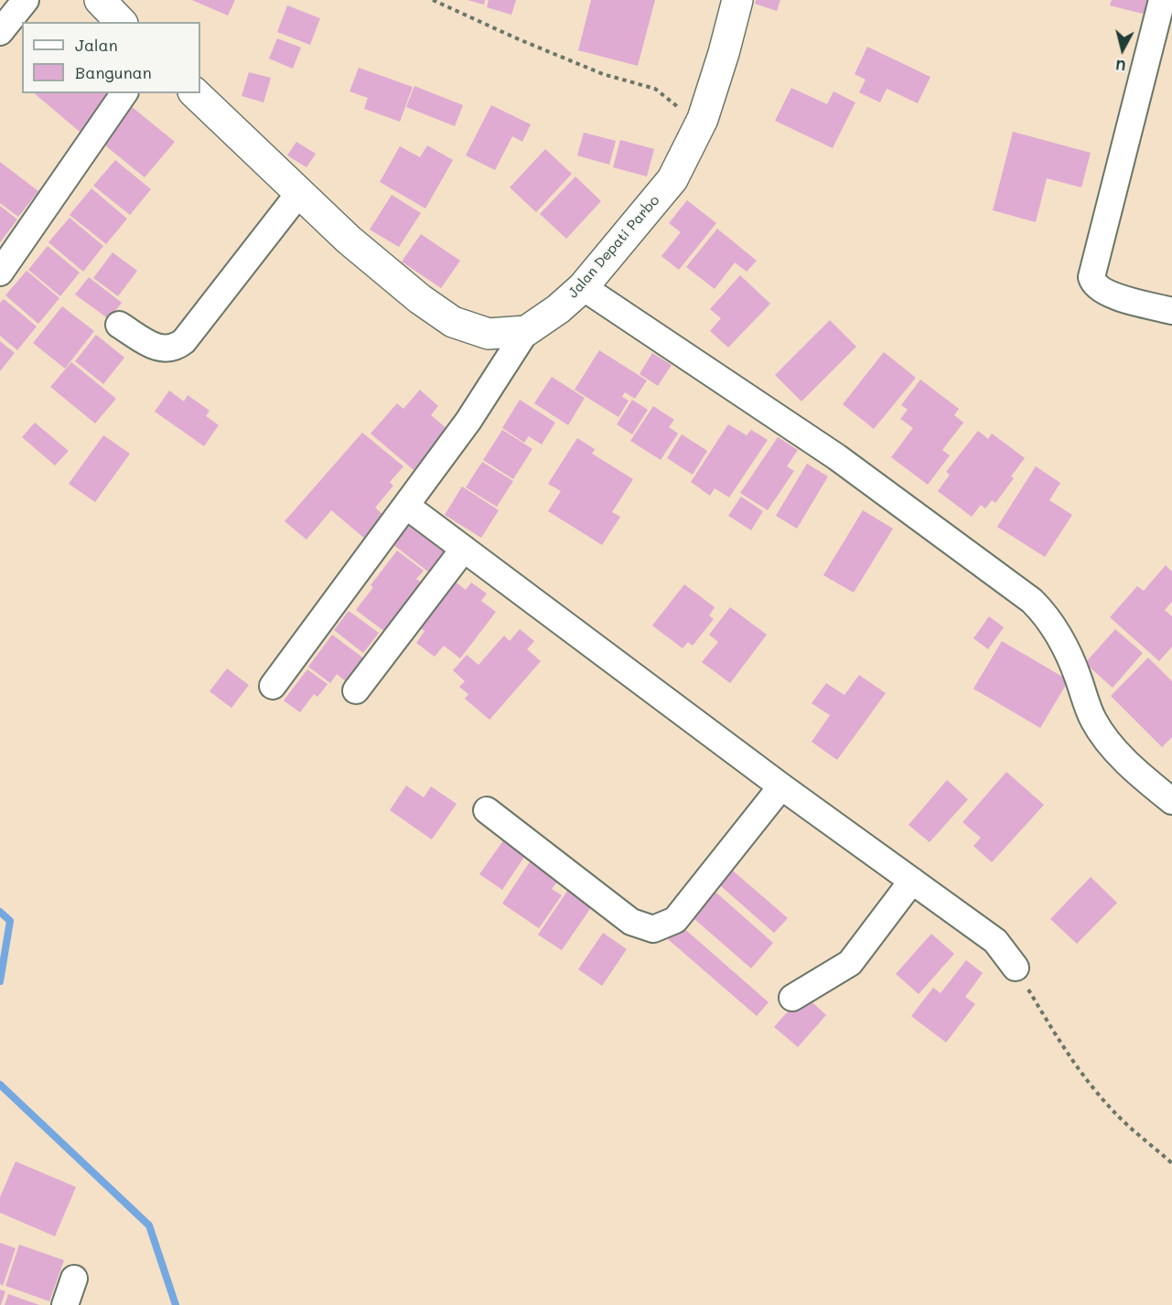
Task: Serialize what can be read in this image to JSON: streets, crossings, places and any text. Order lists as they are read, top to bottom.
{
  "streets": {
    "street": ["Jalan Depati Parbo"]
  },
  "legend": ["Jalan", "Bangunan"],
  "north": "bottom"
}
